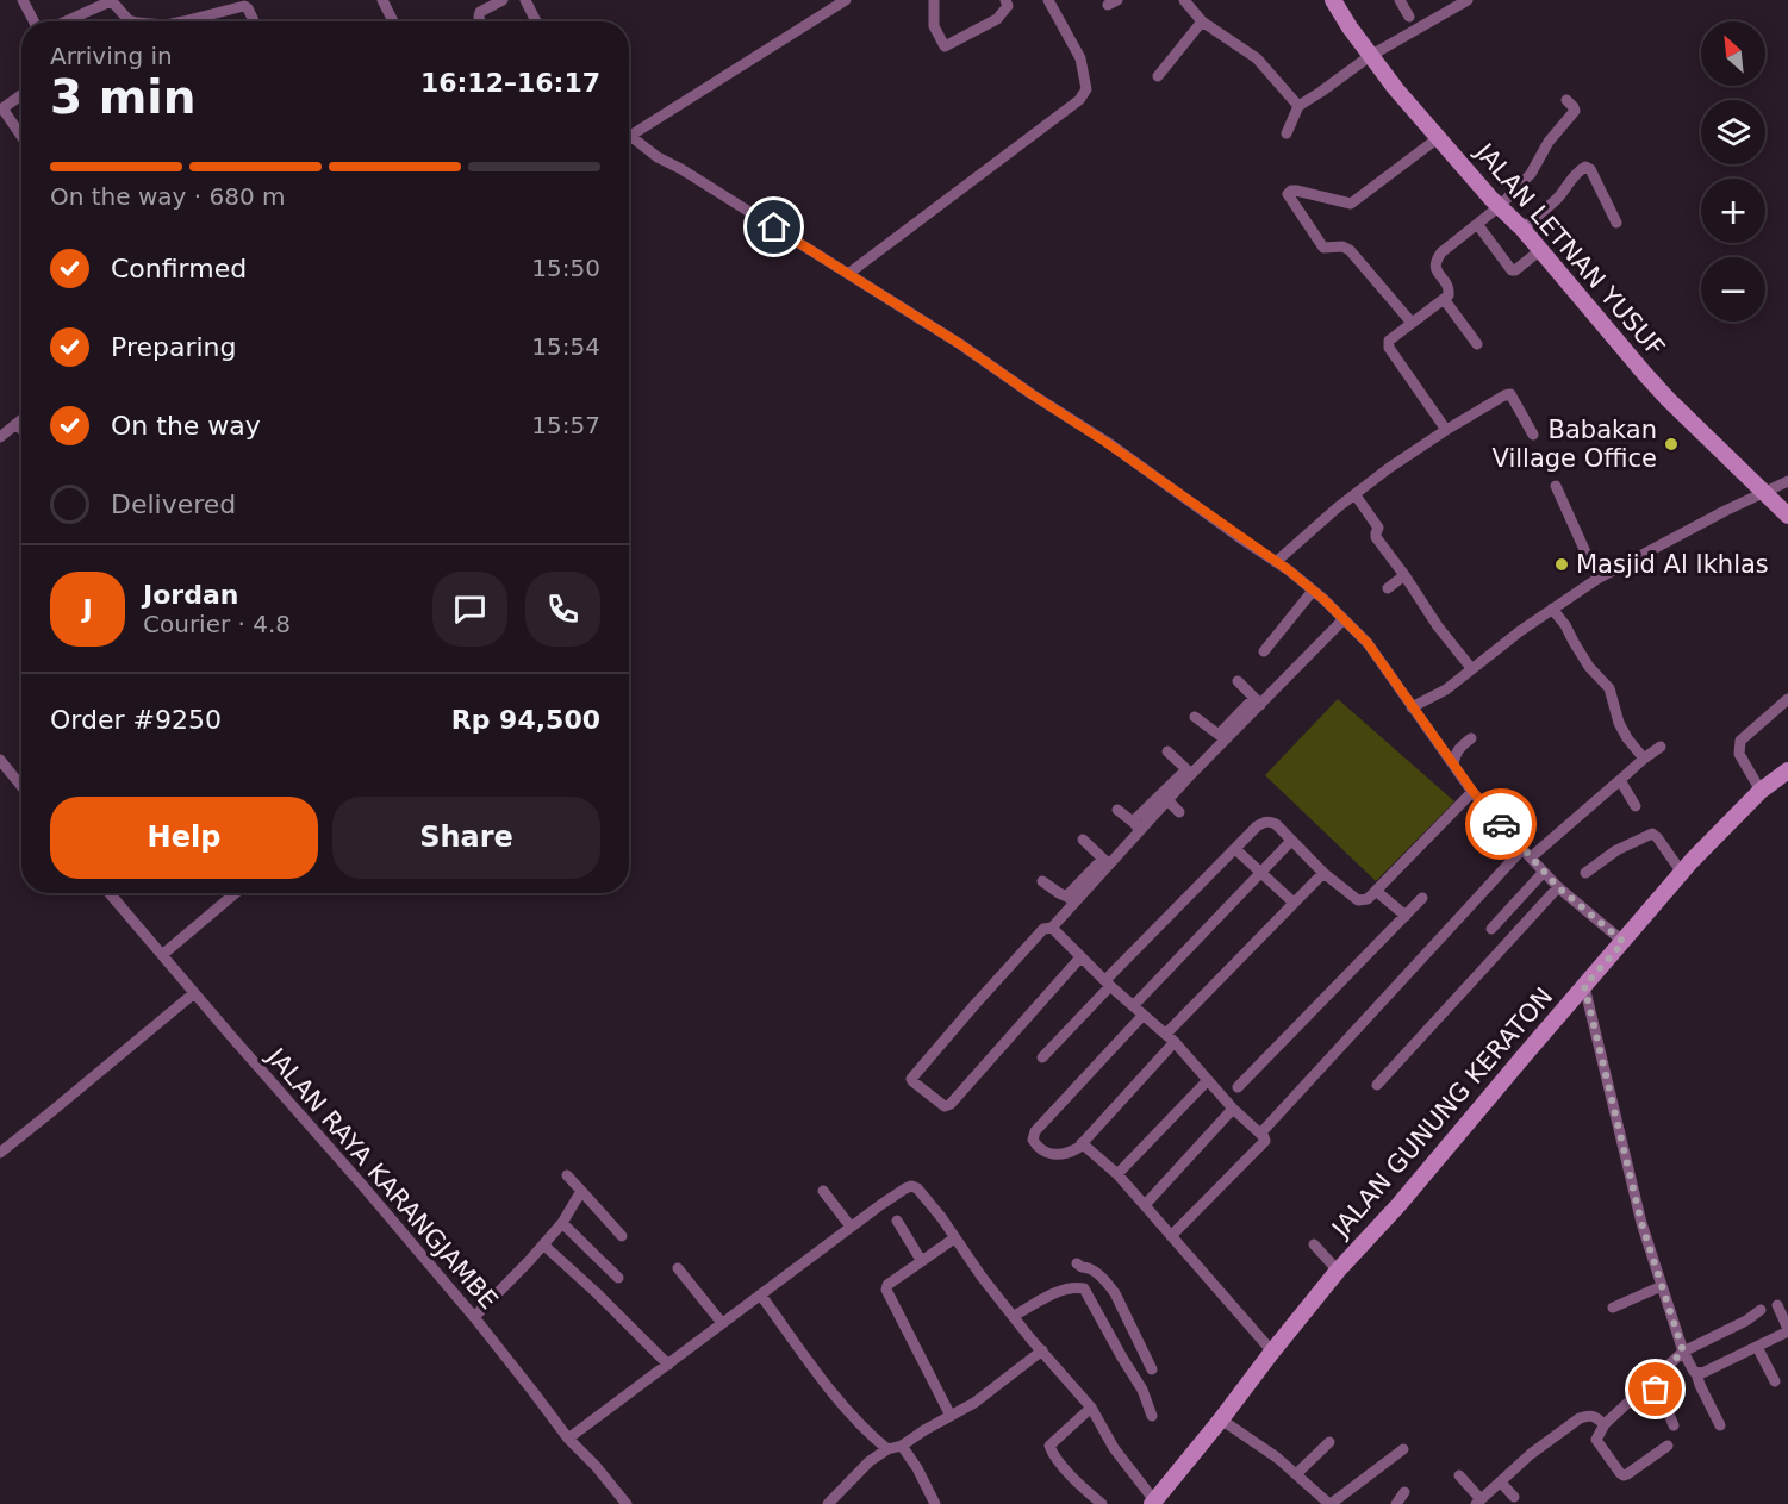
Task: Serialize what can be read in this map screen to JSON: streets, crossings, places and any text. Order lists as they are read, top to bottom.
{
  "streets": {
    "street": ["JALAN LETNAN YUSUF", "JALAN GUNUNG KERATON", "JALAN RAYA KARANGJAMBE"]
  },
  "places": ["Babakan Village Office", "Masjid Al Ikhlas"],
  "north": "top left",
  "page": {
    "map_buttons": ["+", "−"],
    "heading": ["3 min", "Arriving in", "16:12–16:17"],
    "panel": [
      "Jordan",
      "Courier · 4.8",
      "Order #9250",
      "Rp 94,500"
    ],
    "bar": "On the way · 680 m",
    "list": [
      ["Confirmed", "15:50"],
      ["Preparing", "15:54"],
      ["On the way", "15:57"],
      "Delivered"
    ],
    "round": "J",
    "buttons": ["Help", "Share"]
  }
}
